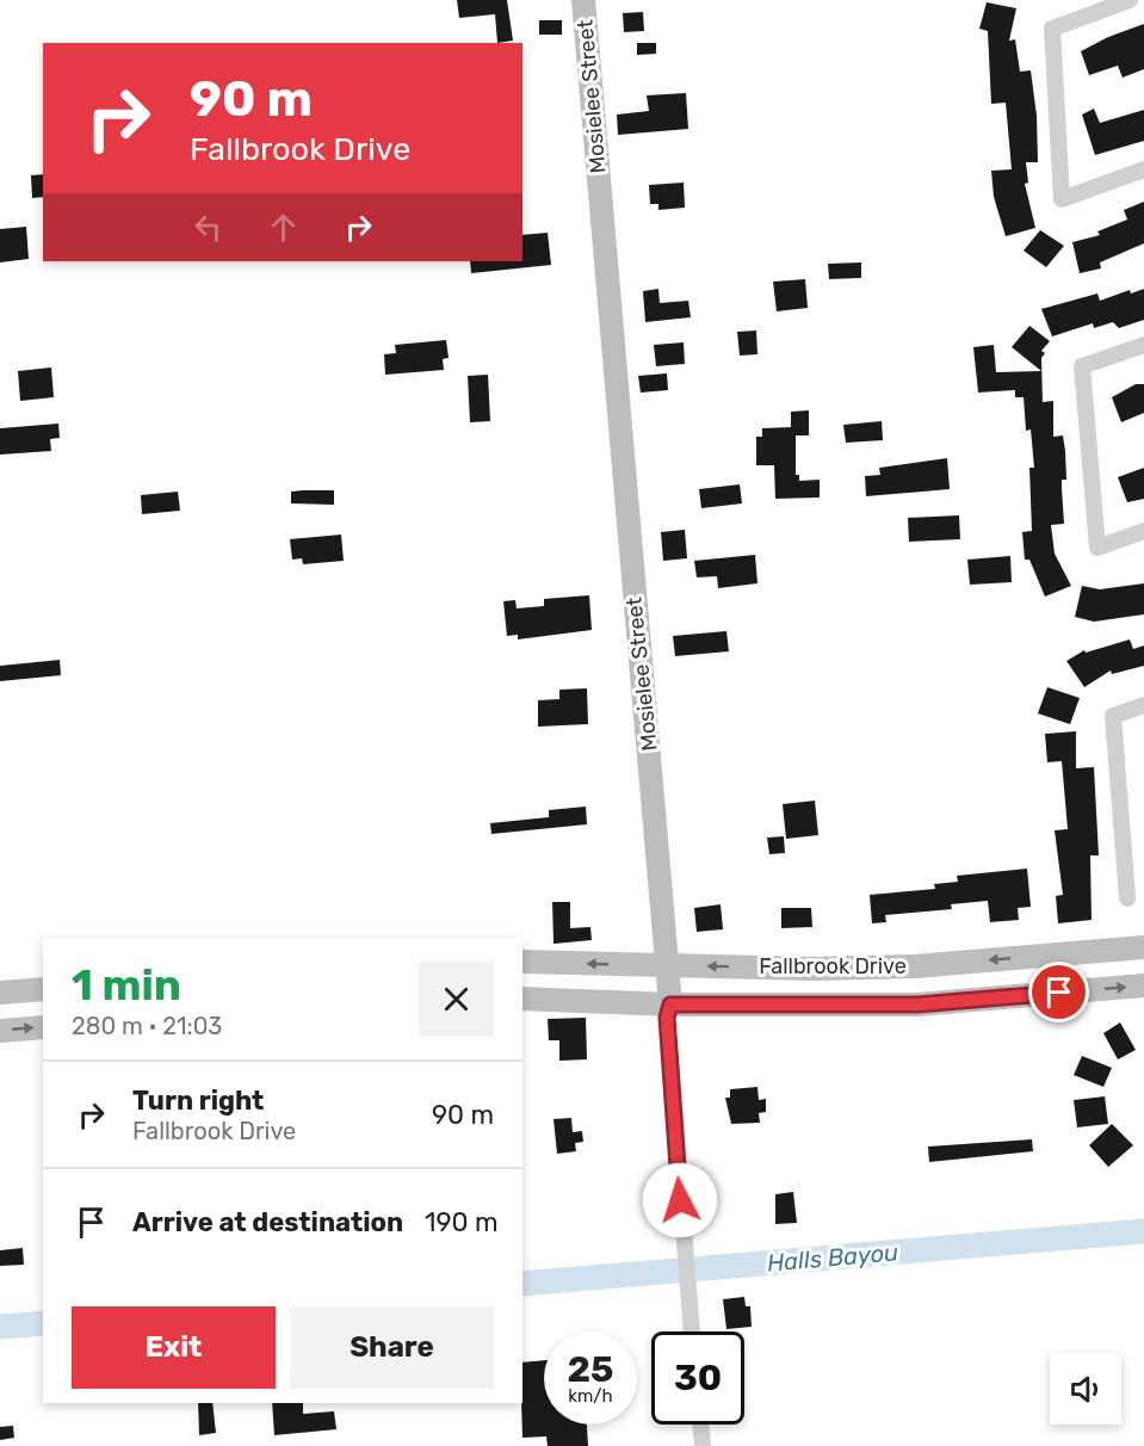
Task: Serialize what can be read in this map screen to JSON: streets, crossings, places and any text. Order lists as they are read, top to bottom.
{
  "streets": {
    "main road": ["Mosielee Street", "Fallbrook Drive"]
  },
  "crossings": [
    ["Mosielee Street", "Fallbrook Drive"]
  ],
  "water": ["Halls Bayou"],
  "page": {
    "turn": ["90 m", "Fallbrook Drive"],
    "heading": ["1 min", "280 m · 21:03"],
    "list": [
      {
        "name": "Turn right",
        "note": "Fallbrook Drive",
        "value": "90 m"
      },
      {
        "name": "Arrive at destination",
        "value": "190 m"
      }
    ],
    "buttons": ["Exit", "Share"],
    "speed": "25 km/h",
    "limit": "30"
  }
}
